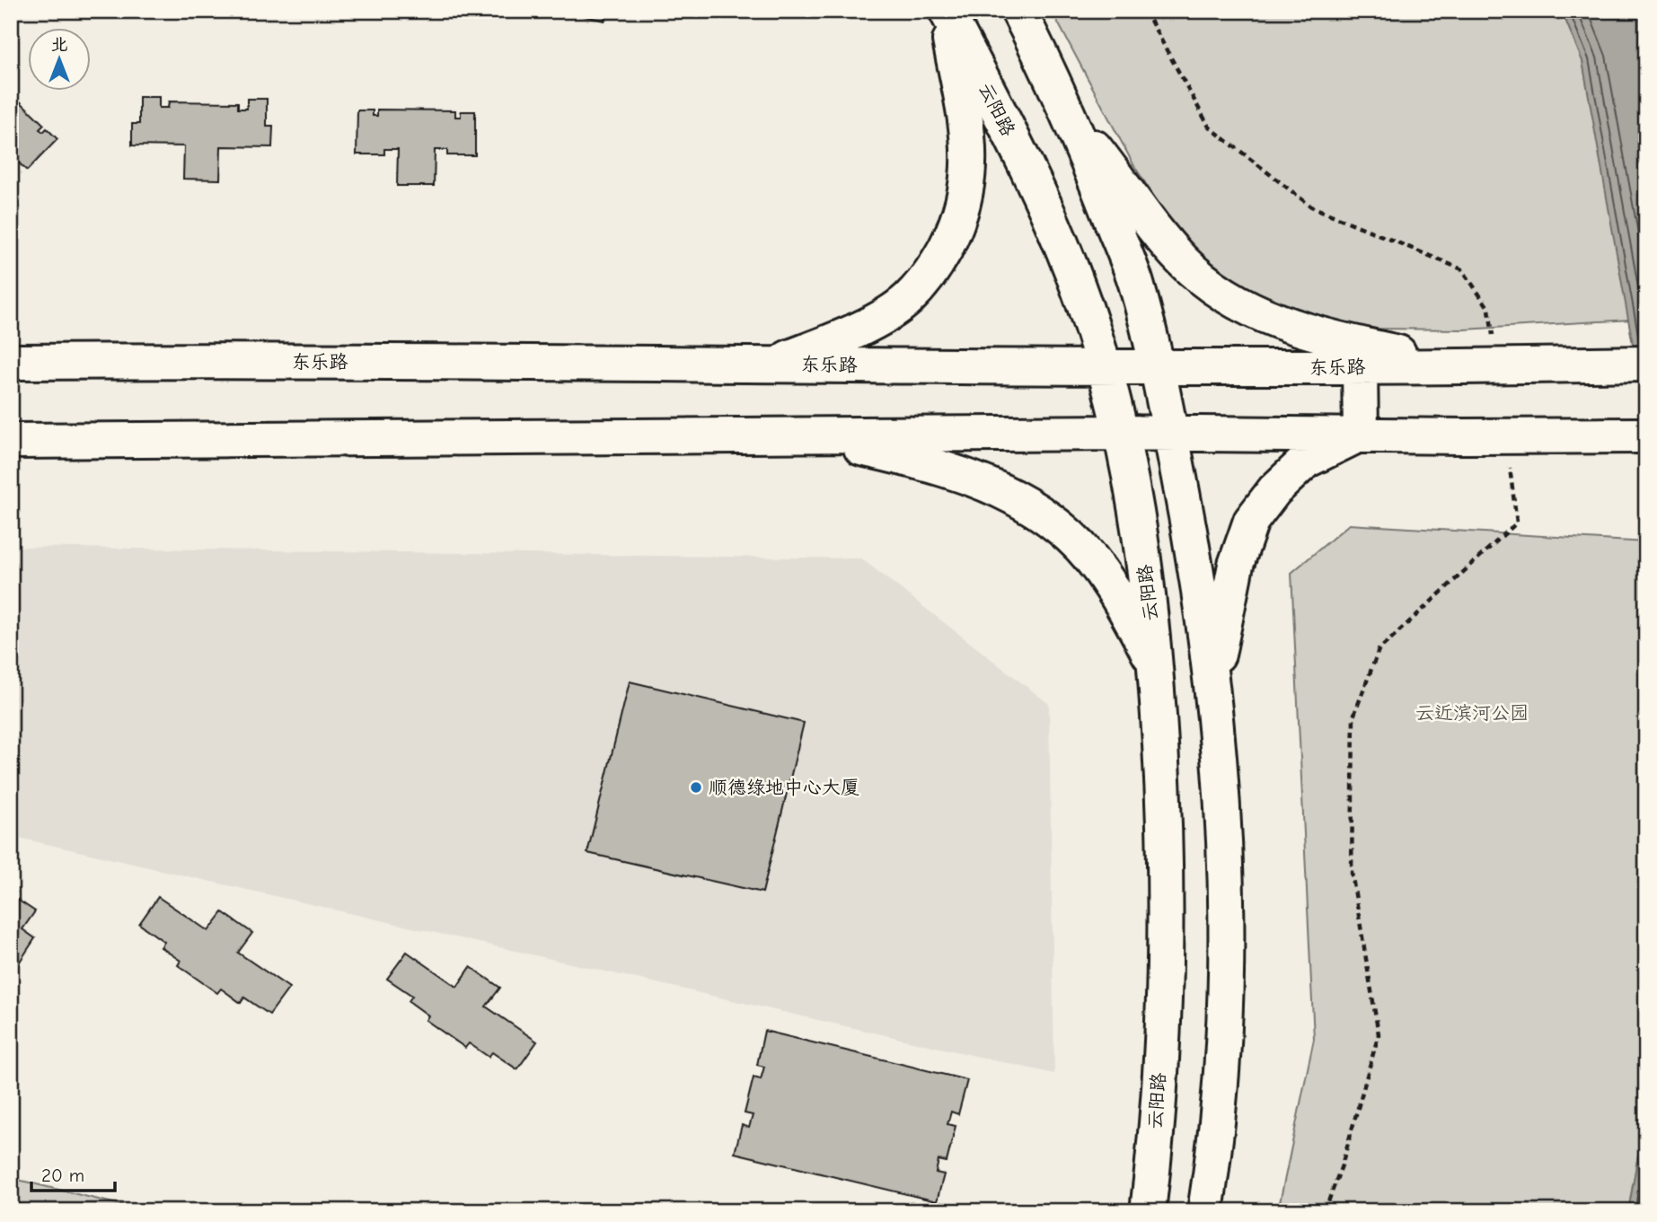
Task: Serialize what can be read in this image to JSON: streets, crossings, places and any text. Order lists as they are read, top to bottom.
{
  "streets": {
    "main road": ["云阳路", "东乐路"]
  },
  "crossings": [
    ["云阳路", "东乐路"]
  ],
  "parks": ["云近滨河公园"],
  "places": ["顺德绿地中心大厦"],
  "scale_bar": "20 m",
  "north": "top"
}
